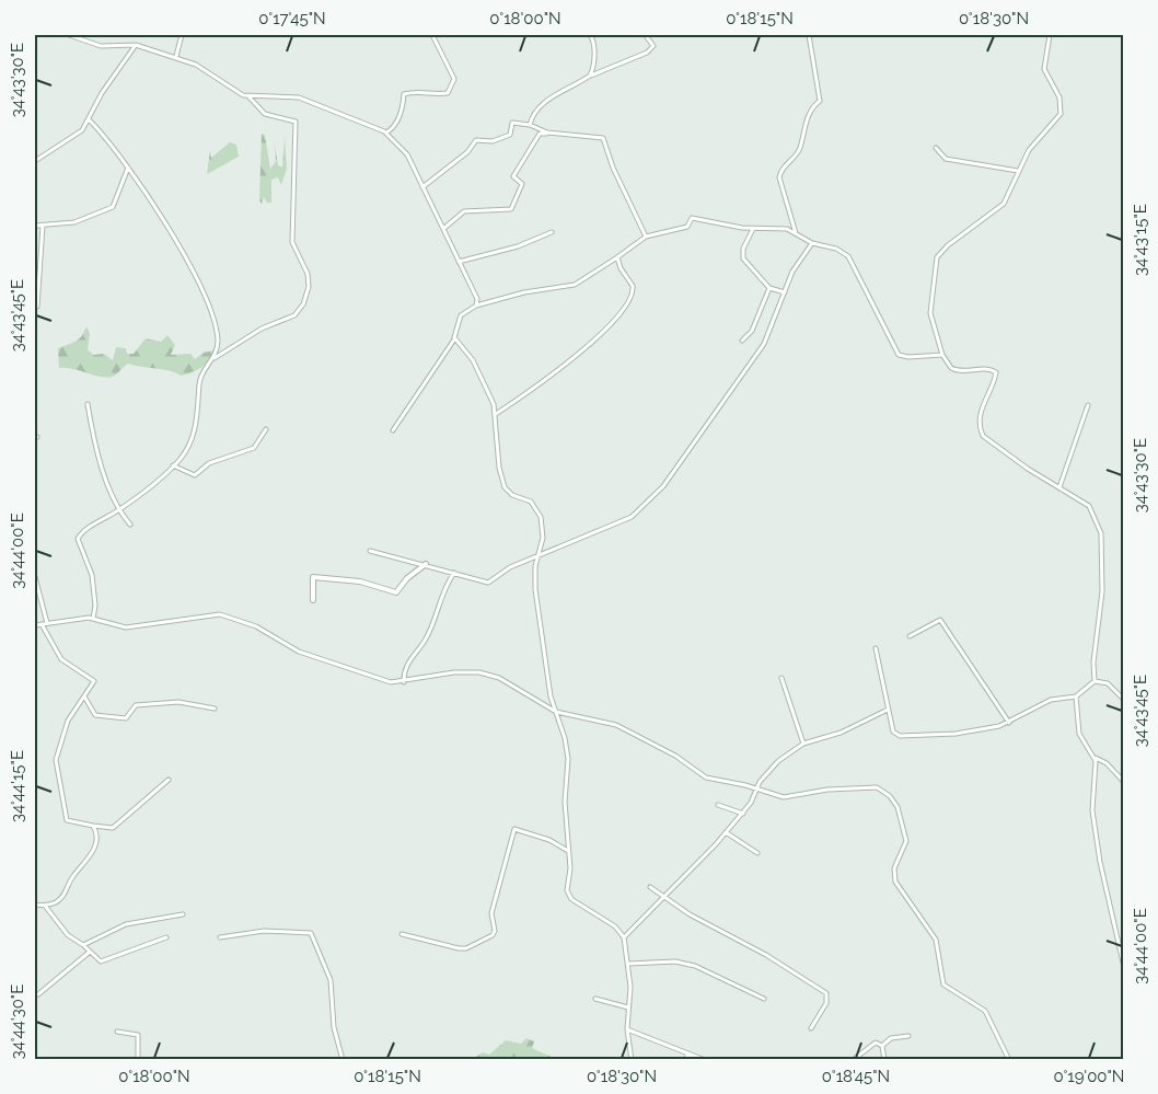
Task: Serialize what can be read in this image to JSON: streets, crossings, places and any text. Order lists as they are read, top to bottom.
{
  "coordinates": [
    "0°17'45\"N",
    "0°18'00\"N",
    "0°18'15\"N",
    "0°18'30\"N",
    "34°43'30\"E",
    "34°43'15\"E",
    "34°43'45\"E",
    "34°44'00\"E",
    "34°44'15\"E",
    "34°44'30\"E",
    "0°18'45\"N",
    "0°19'00\"N"
  ]
}
